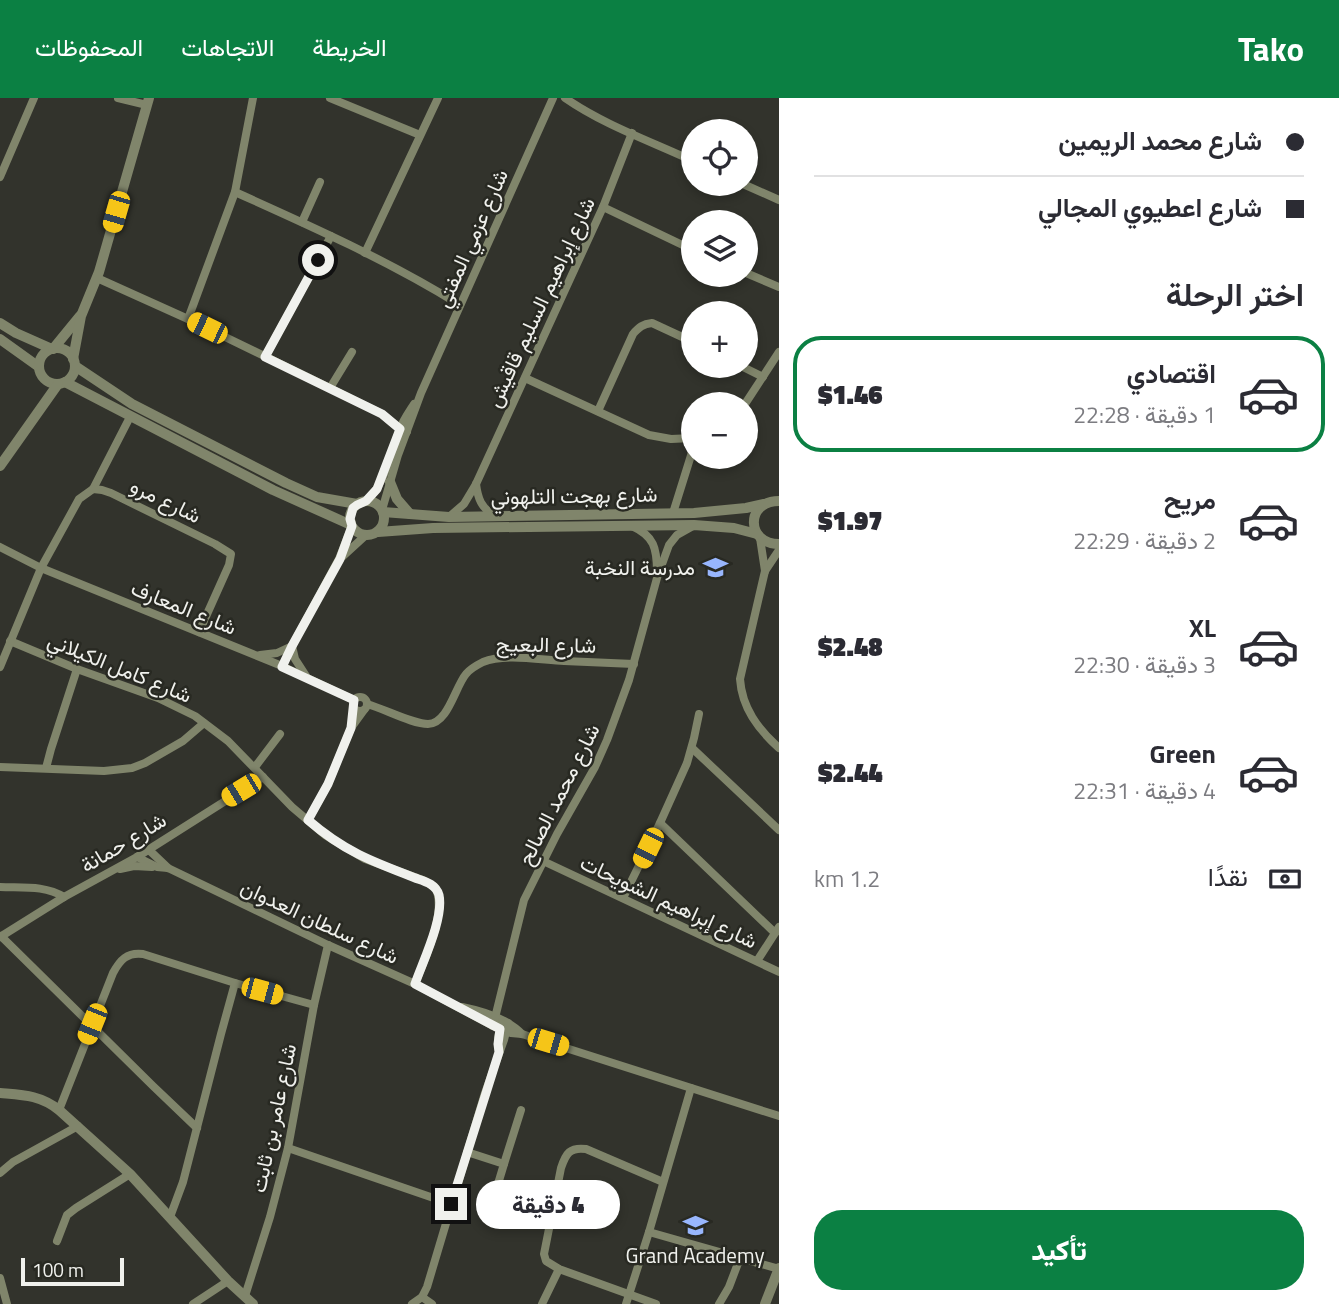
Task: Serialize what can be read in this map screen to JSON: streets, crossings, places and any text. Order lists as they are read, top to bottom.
{
  "streets": {
    "street": [
      "شارع عزمي المفتي",
      "شارع إبراهيم السليم قاقيش",
      "شارع بهجت التلهوني",
      "شارع مرو",
      "شارع المعارف",
      "شارع البعيج",
      "شارع كامل الكيلاني",
      "شارع محمد الصالح",
      "شارع حمانة",
      "شارع إبراهيم الشويحات",
      "شارع سلطان العدوان",
      "شارع عامر بن ثابت"
    ]
  },
  "crossings": [
    ["شارع عزمي المفتي", "شارع بهجت التلهوني"],
    ["شارع إبراهيم السليم قاقيش", "شارع بهجت التلهوني"],
    ["شارع بهجت التلهوني", "شارع محمد الصالح"],
    ["شارع مرو", "شارع المعارف"],
    ["شارع المعارف", "شارع البعيج"],
    ["شارع البعيج", "شارع محمد الصالح"],
    ["شارع كامل الكيلاني", "شارع حمانة"],
    ["شارع كامل الكيلاني", "شارع سلطان العدوان"],
    ["شارع محمد الصالح", "شارع إبراهيم الشويحات"],
    ["شارع محمد الصالح", "شارع سلطان العدوان"],
    ["شارع حمانة", "شارع سلطان العدوان"],
    ["شارع سلطان العدوان", "شارع عامر بن ثابت"]
  ],
  "places": {
    "school or university": ["مدرسة النخبة", "Grand Academy"]
  },
  "scale_bar": "100 m",
  "page": {
    "header": "Tako",
    "nav": ["الخريطة", "الاتجاهات", "المحفوظات"],
    "banner": ["شارع محمد الريمين", "شارع اعطيوي المجالي"],
    "map_buttons": ["+", "−"],
    "heading": "اختر الرحلة",
    "list": [
      {
        "name": "اقتصادي",
        "note": "1 دقيقة · 22:28",
        "value": "$1.46"
      },
      {
        "name": "مريح",
        "note": "2 دقيقة · 22:29",
        "value": "$1.97"
      },
      {
        "name": "XL",
        "note": "3 دقيقة · 22:30",
        "value": "$2.48"
      },
      {
        "name": "Green",
        "note": "4 دقيقة · 22:31",
        "value": "$2.44"
      }
    ],
    "pay": ["نقدًا", "1.2 km"],
    "bubble": "4 دقيقة",
    "buttons": "تأكيد",
    "scale": "100 m"
  }
}
